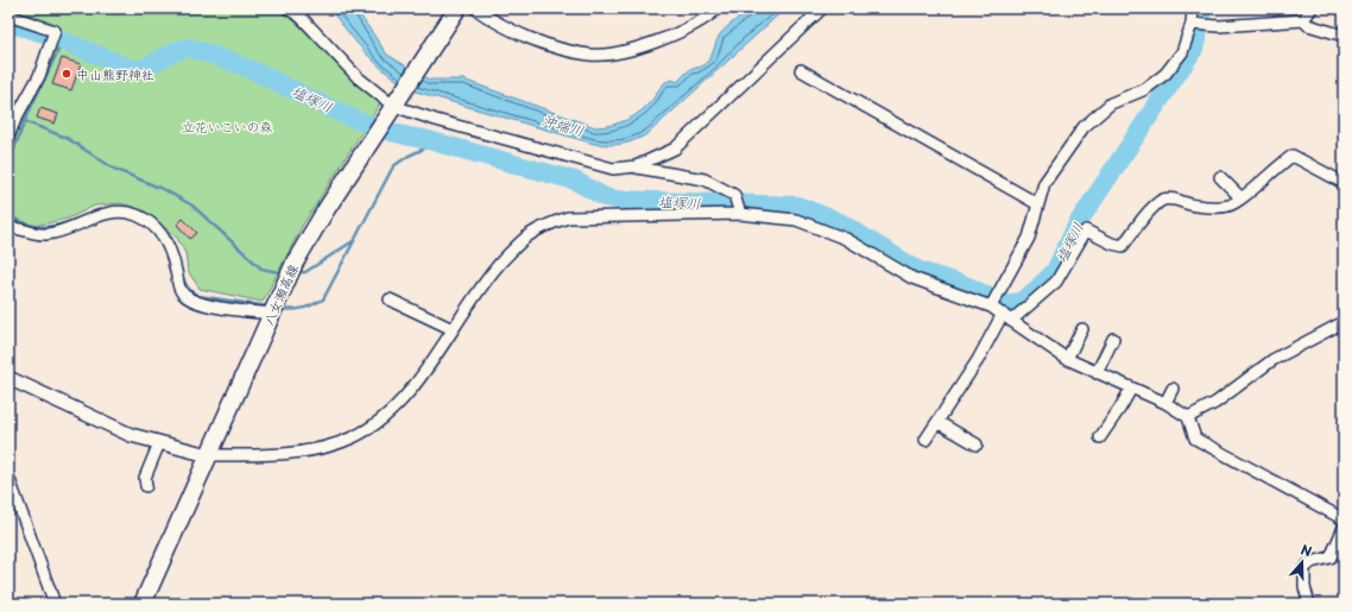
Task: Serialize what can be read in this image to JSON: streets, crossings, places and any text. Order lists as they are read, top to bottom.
{
  "streets": {
    "main road": ["八女瀬高線"]
  },
  "water": ["塩塚川", "沖端川"],
  "parks": ["立花いこいの森"],
  "places": ["中山熊野神社"],
  "north": "top"
}
